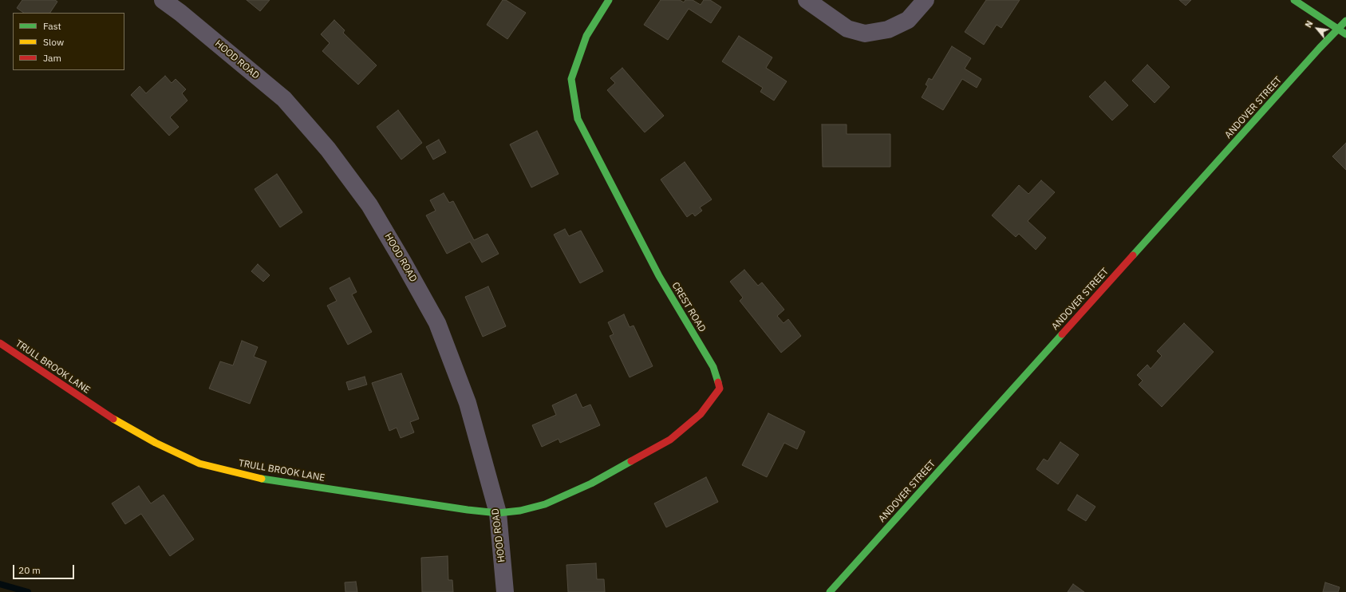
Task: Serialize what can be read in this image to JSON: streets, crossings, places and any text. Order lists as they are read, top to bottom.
{
  "streets": {
    "street": [
      "HOOD ROAD",
      "ANDOVER STREET",
      "CREST ROAD",
      "TRULL BROOK LANE"
    ]
  },
  "crossings": [
    ["HOOD ROAD", "CREST ROAD"],
    ["HOOD ROAD", "TRULL BROOK LANE"],
    ["CREST ROAD", "TRULL BROOK LANE"]
  ],
  "legend": ["Fast", "Slow", "Jam"],
  "scale_bar": "20 m",
  "north": "top left"
}
